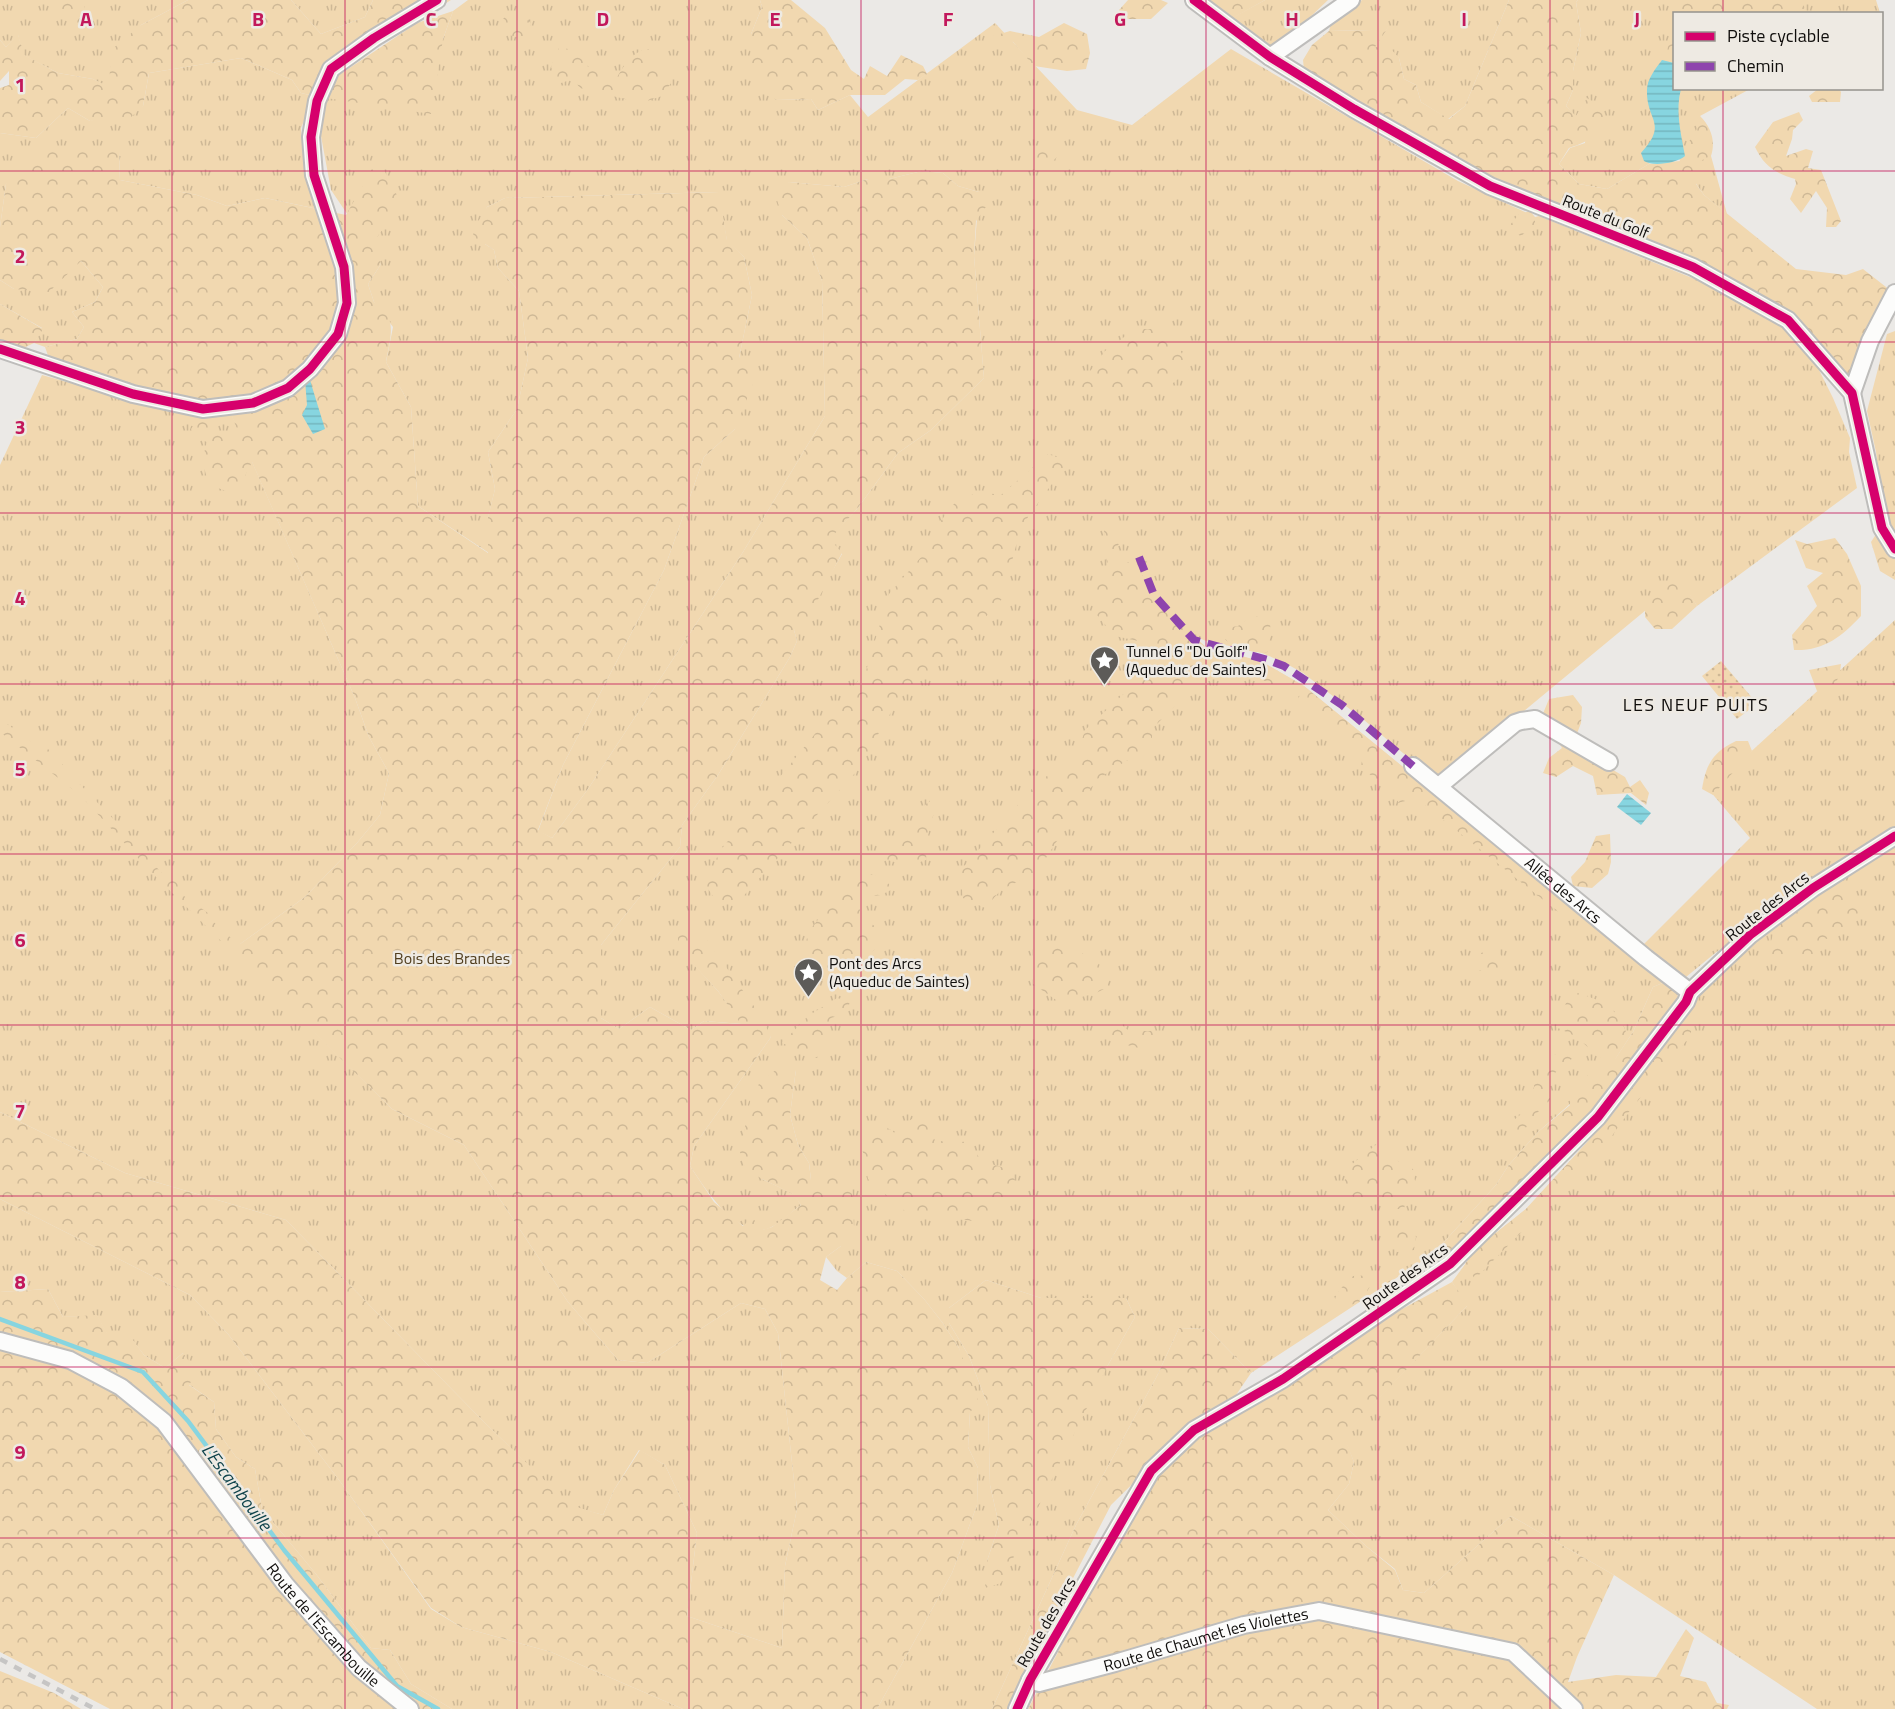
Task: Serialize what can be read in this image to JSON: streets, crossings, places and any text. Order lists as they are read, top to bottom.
{
  "streets": {
    "street": [
      "Route du Golf",
      "Allée des Arcs",
      "Route des Arcs",
      "Route de l'Escambouille",
      "Route de Chaumet les Violettes"
    ]
  },
  "crossings": [
    ["Allée des Arcs", "Route des Arcs"],
    ["Route des Arcs", "Route de Chaumet les Violettes"]
  ],
  "districts": ["LES NEUF PUITS"],
  "water": ["L'Escambouille"],
  "parks": ["Bois des Brandes"],
  "places": {
    "place": ["Tunnel 6 \"Du Golf\" (Aqueduc de Saintes)", "Pont des Arcs (Aqueduc de Saintes)"]
  },
  "legend": ["Piste cyclable", "Chemin"],
  "grid": {
    "columns": [
      "A",
      "B",
      "C",
      "D",
      "E",
      "F",
      "G",
      "H",
      "I",
      "J"
    ],
    "rows": [
      "1",
      "2",
      "3",
      "4",
      "5",
      "6",
      "7",
      "8",
      "9"
    ]
  }
}
